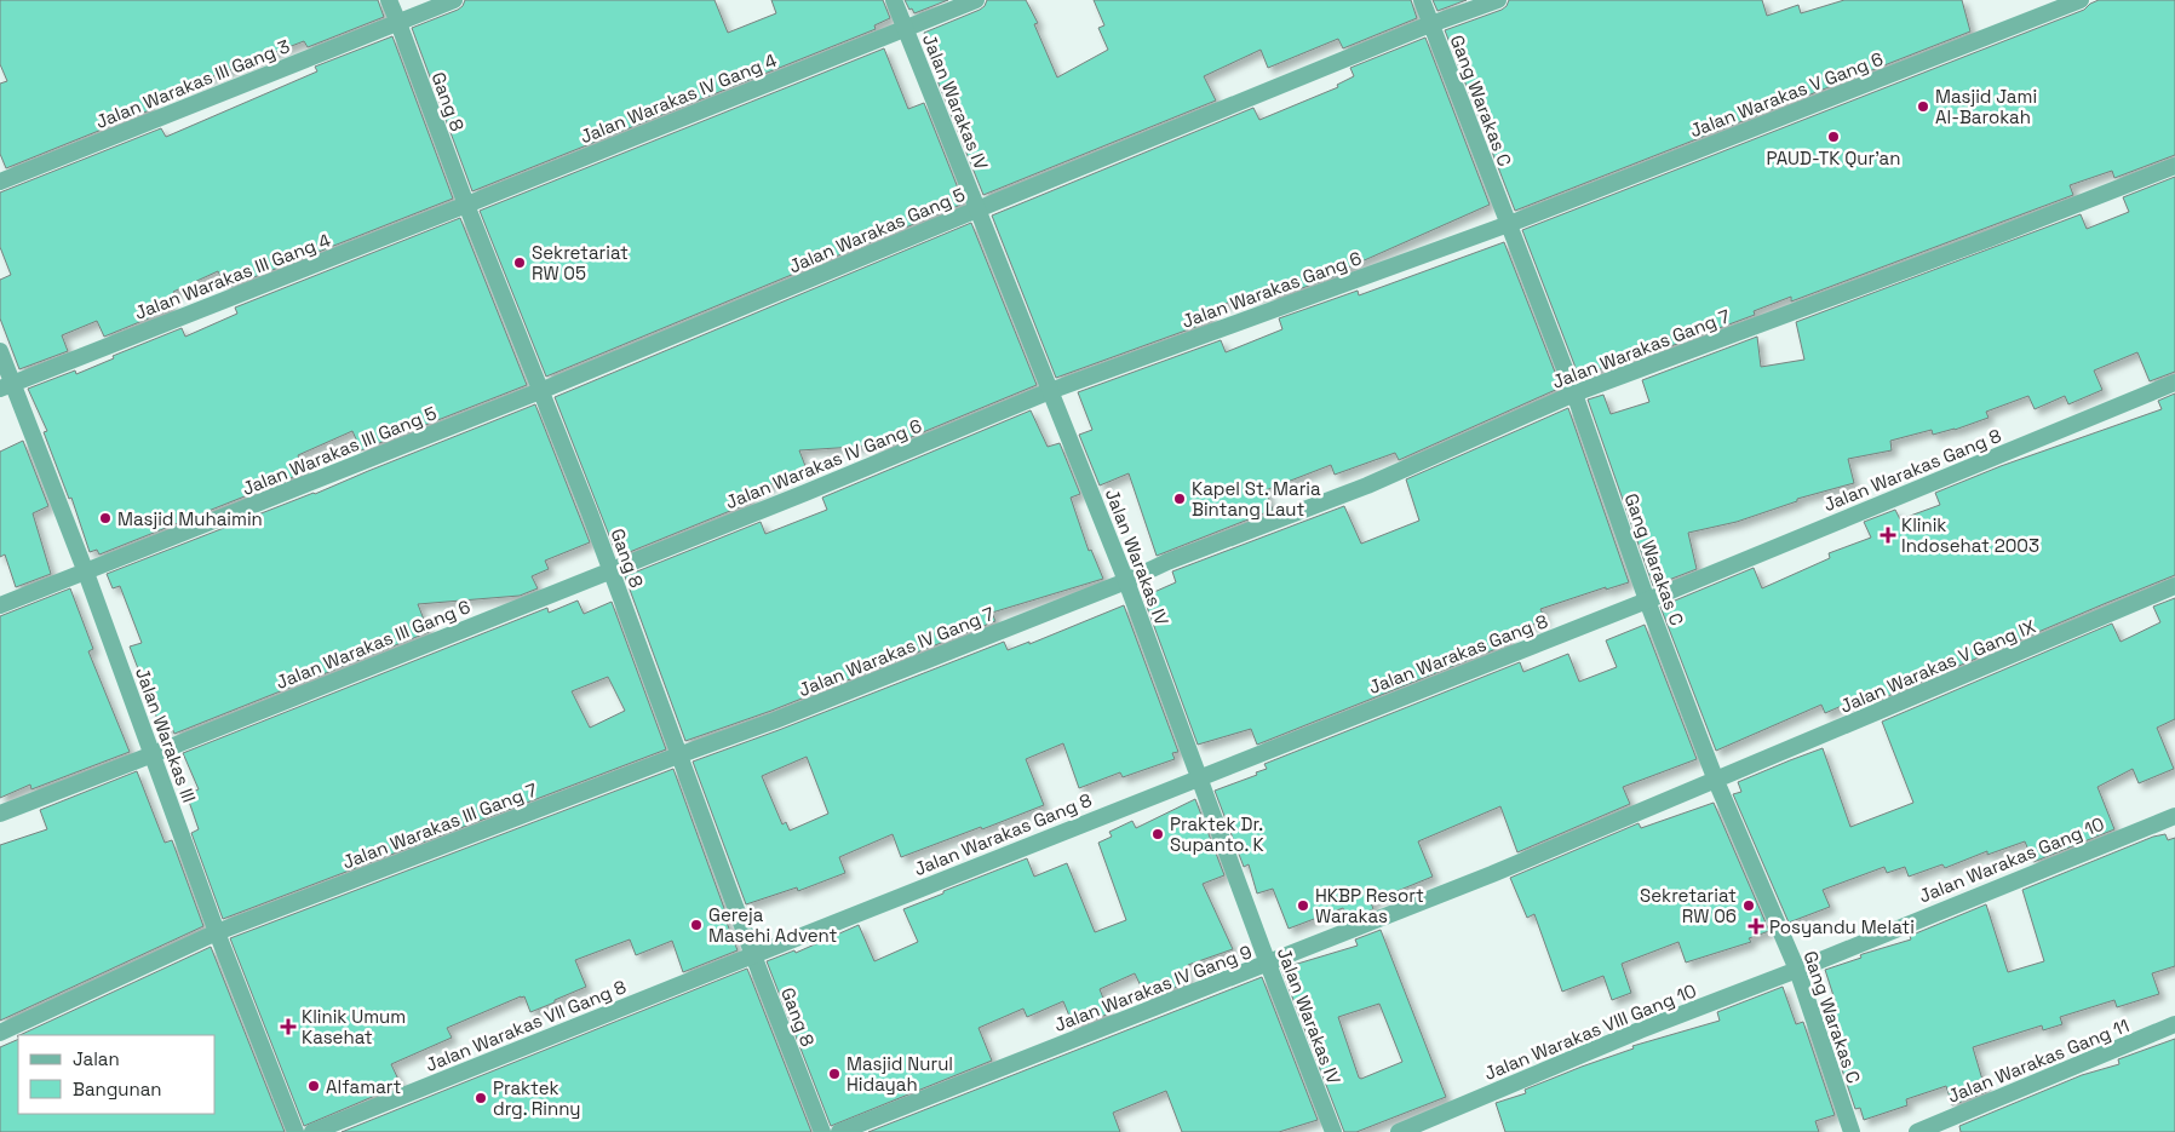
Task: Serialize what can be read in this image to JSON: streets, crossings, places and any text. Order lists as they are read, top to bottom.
{
  "streets": {
    "street": [
      "Jalan Warakas III Gang 3",
      "Jalan Warakas V Gang 6",
      "Jalan Warakas IV Gang 4",
      "Gang Warakas C",
      "Gang 8",
      "Jalan Warakas IV",
      "Jalan Warakas Gang 5",
      "Jalan Warakas III Gang 4",
      "Jalan Warakas Gang 6",
      "Jalan Warakas Gang 7",
      "Jalan Warakas III Gang 5",
      "Jalan Warakas IV Gang 6",
      "Jalan Warakas Gang 8",
      "Jalan Warakas III Gang 6",
      "Jalan Warakas IV Gang 7",
      "Jalan Warakas V Gang IX",
      "Jalan Warakas III",
      "Jalan Warakas III Gang 7",
      "Jalan Warakas Gang 10",
      "Jalan Warakas IV Gang 9",
      "Jalan Warakas VII Gang 8",
      "Jalan Warakas VIII Gang 10",
      "Jalan Warakas Gang 11"
    ]
  },
  "crossings": [
    ["Jalan Warakas III Gang 3", "Gang 8"],
    ["Jalan Warakas V Gang 6", "Gang Warakas C"],
    ["Jalan Warakas V Gang 6", "Jalan Warakas Gang 6"],
    ["Jalan Warakas IV Gang 4", "Gang 8"],
    ["Jalan Warakas IV Gang 4", "Jalan Warakas IV"],
    ["Jalan Warakas IV Gang 4", "Jalan Warakas III Gang 4"],
    ["Gang Warakas C", "Jalan Warakas Gang 5"],
    ["Gang Warakas C", "Jalan Warakas Gang 6"],
    ["Gang Warakas C", "Jalan Warakas Gang 7"],
    ["Gang Warakas C", "Jalan Warakas Gang 8"],
    ["Gang Warakas C", "Jalan Warakas V Gang IX"],
    ["Gang Warakas C", "Jalan Warakas Gang 10"],
    ["Gang Warakas C", "Jalan Warakas IV Gang 9"],
    ["Gang Warakas C", "Jalan Warakas VIII Gang 10"],
    ["Gang 8", "Jalan Warakas Gang 5"],
    ["Gang 8", "Jalan Warakas III Gang 4"],
    ["Gang 8", "Jalan Warakas III Gang 5"],
    ["Gang 8", "Jalan Warakas IV Gang 6"],
    ["Gang 8", "Jalan Warakas Gang 8"],
    ["Gang 8", "Jalan Warakas III Gang 6"],
    ["Gang 8", "Jalan Warakas IV Gang 7"],
    ["Gang 8", "Jalan Warakas III Gang 7"],
    ["Gang 8", "Jalan Warakas VII Gang 8"],
    ["Jalan Warakas IV", "Jalan Warakas Gang 5"],
    ["Jalan Warakas IV", "Jalan Warakas Gang 6"],
    ["Jalan Warakas IV", "Jalan Warakas Gang 7"],
    ["Jalan Warakas IV", "Jalan Warakas IV Gang 6"],
    ["Jalan Warakas IV", "Jalan Warakas Gang 8"],
    ["Jalan Warakas IV", "Jalan Warakas IV Gang 7"],
    ["Jalan Warakas IV", "Jalan Warakas IV Gang 9"],
    ["Jalan Warakas Gang 5", "Jalan Warakas III Gang 5"],
    ["Jalan Warakas III Gang 4", "Jalan Warakas III"],
    ["Jalan Warakas Gang 6", "Jalan Warakas IV Gang 6"],
    ["Jalan Warakas Gang 7", "Jalan Warakas IV Gang 7"],
    ["Jalan Warakas III Gang 5", "Jalan Warakas III"],
    ["Jalan Warakas IV Gang 6", "Jalan Warakas III Gang 6"],
    ["Jalan Warakas Gang 8", "Jalan Warakas VII Gang 8"],
    ["Jalan Warakas III Gang 6", "Jalan Warakas III"],
    ["Jalan Warakas IV Gang 7", "Jalan Warakas III Gang 7"],
    ["Jalan Warakas V Gang IX", "Jalan Warakas IV Gang 9"],
    ["Jalan Warakas III", "Jalan Warakas III Gang 7"],
    ["Jalan Warakas Gang 10", "Jalan Warakas VIII Gang 10"]
  ],
  "places": {
    "other": [
      "Masjid Jami Al-Barokah",
      "PAUD-TK Qur'an",
      "Sekretariat RW 05",
      "Kapel St. Maria Bintang Laut",
      "Masjid Muhaimin",
      "Praktek Dr. Supanto. K",
      "HKBP Resort Warakas",
      "Sekretariat RW 06",
      "Gereja Masehi Advent",
      "Masjid Nurul Hidayah",
      "Alfamart",
      "Praktek drg. Rinny"
    ],
    "health": ["Klinik Indosehat 2003", "Posyandu Melati", "Klinik Umum Kasehat"]
  },
  "legend": ["Jalan", "Bangunan"]
}
